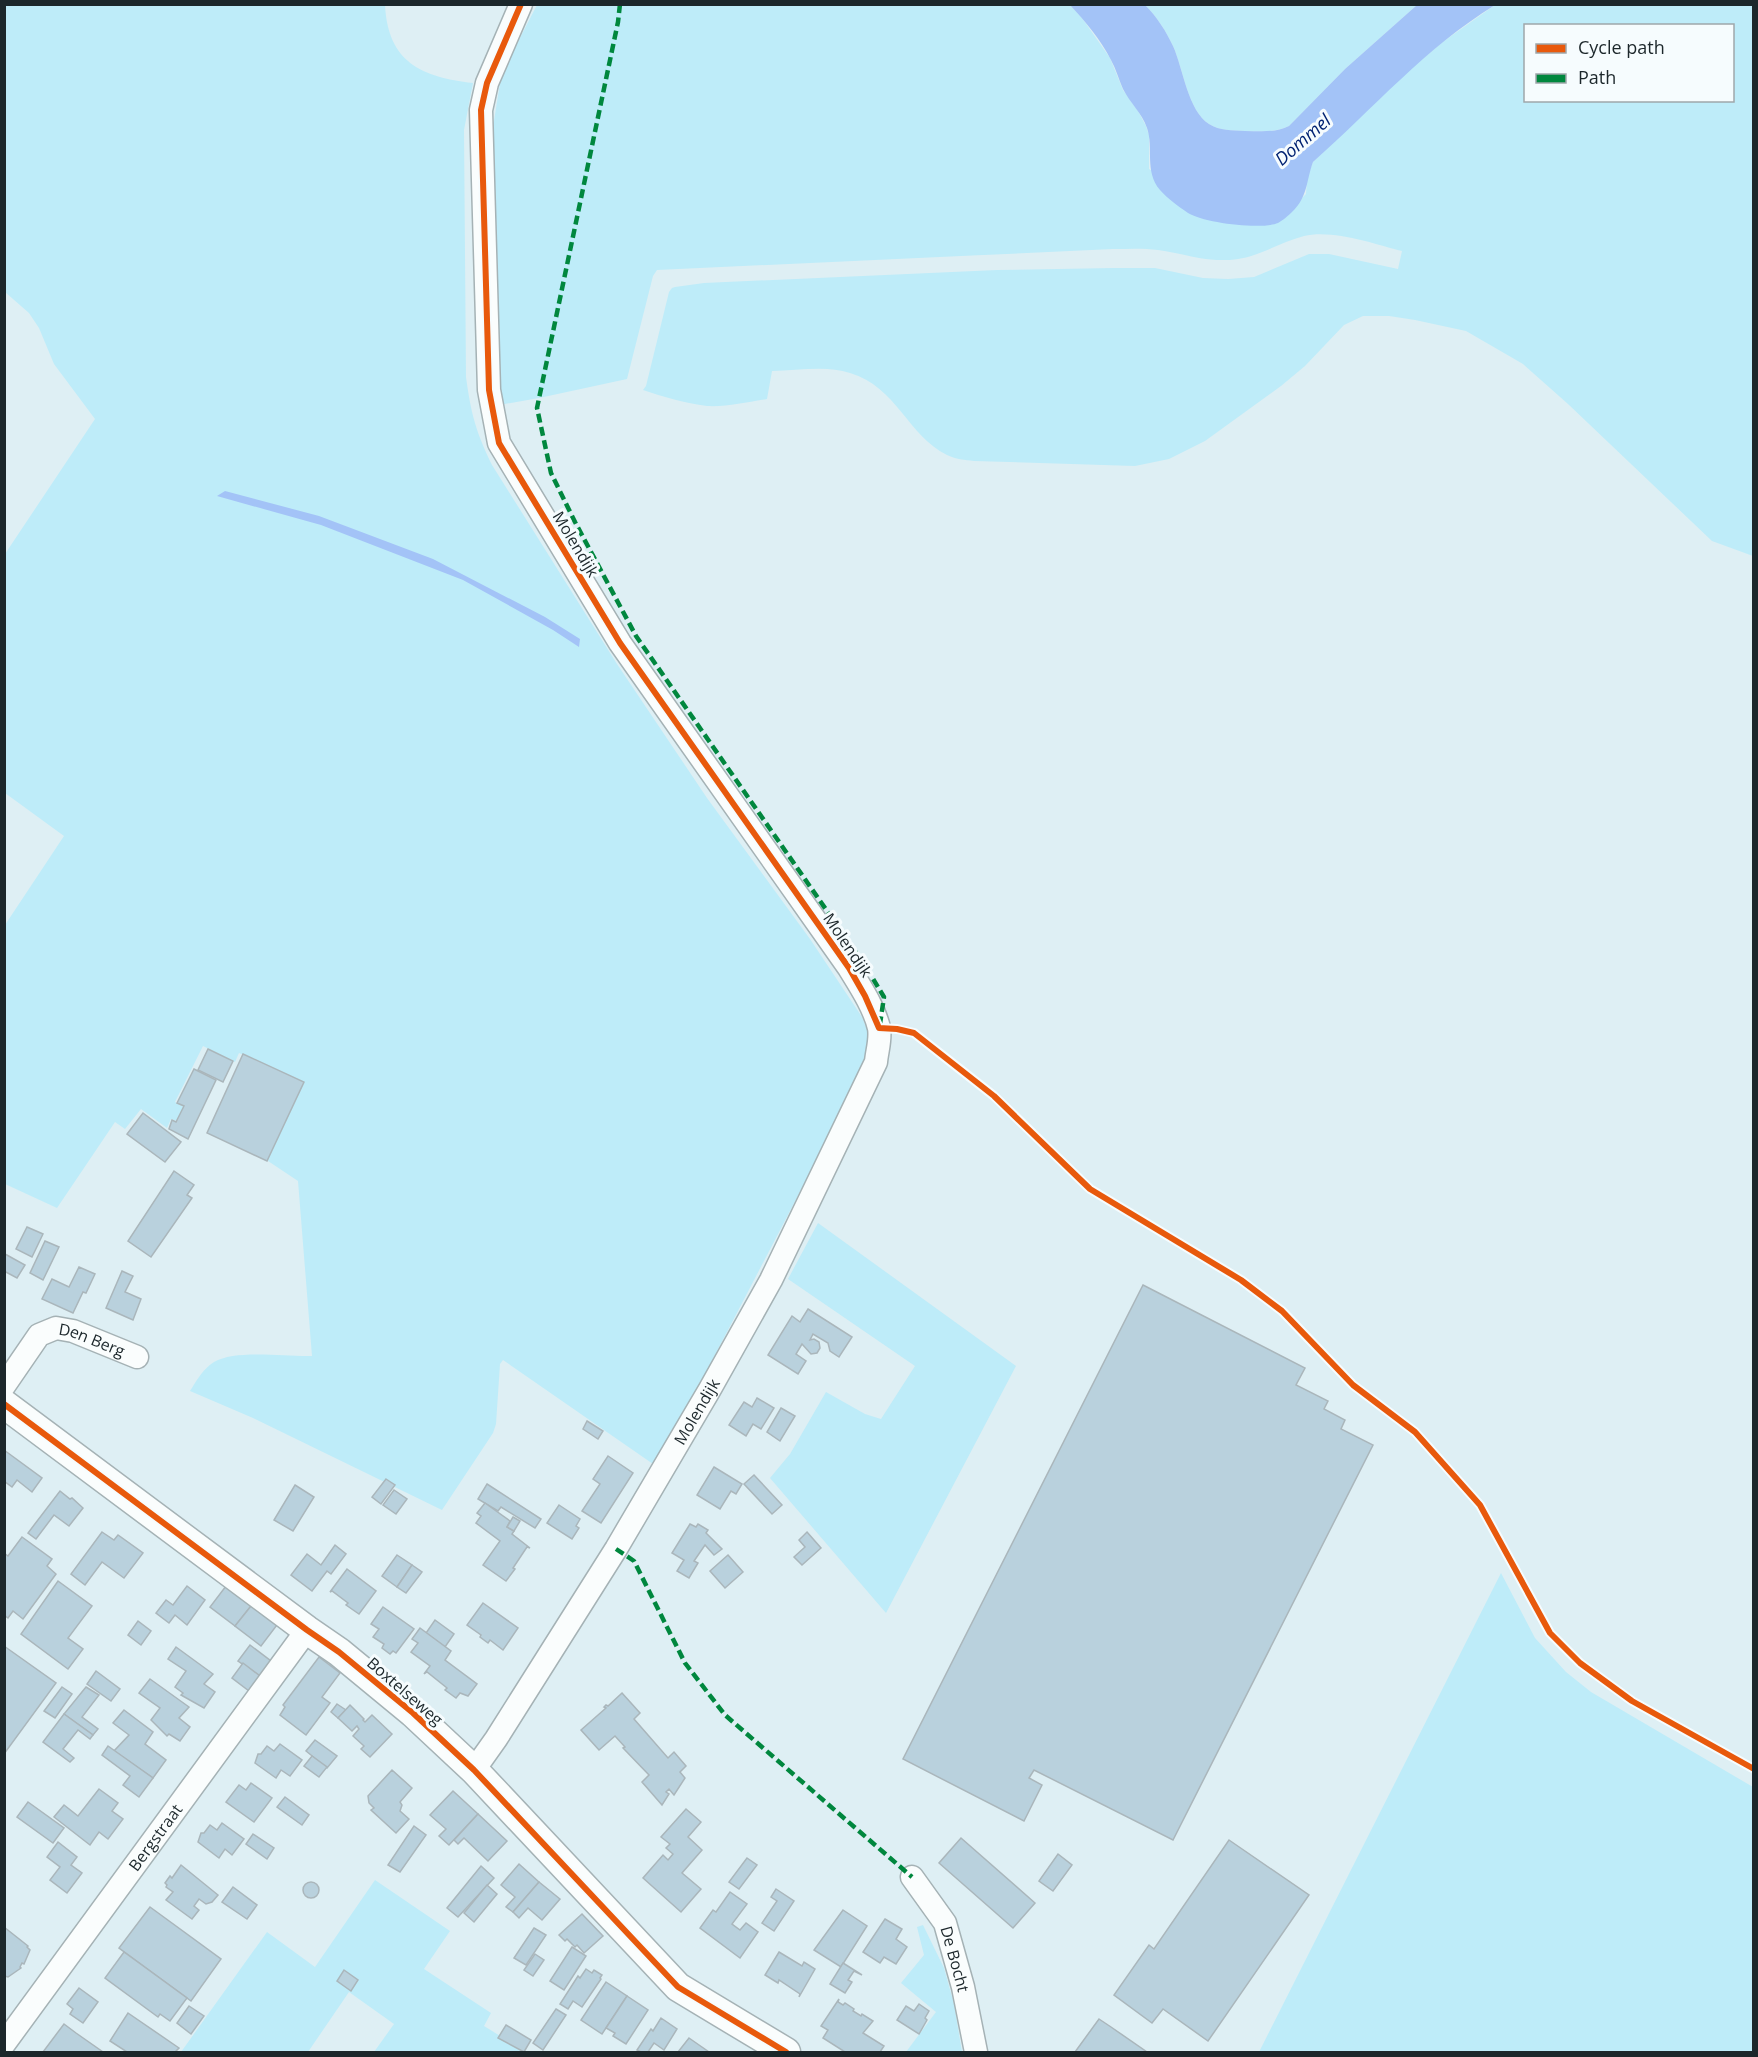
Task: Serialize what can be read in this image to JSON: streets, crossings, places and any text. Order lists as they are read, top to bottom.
{
  "streets": {
    "street": [
      "Molendijk",
      "Den Berg",
      "Boxtelseweg",
      "Bergstraat",
      "De Bocht"
    ]
  },
  "crossings": [
    ["Molendijk", "Boxtelseweg"],
    ["Boxtelseweg", "Bergstraat"]
  ],
  "water": ["Dommel"],
  "legend": ["Cycle path", "Path"]
}
